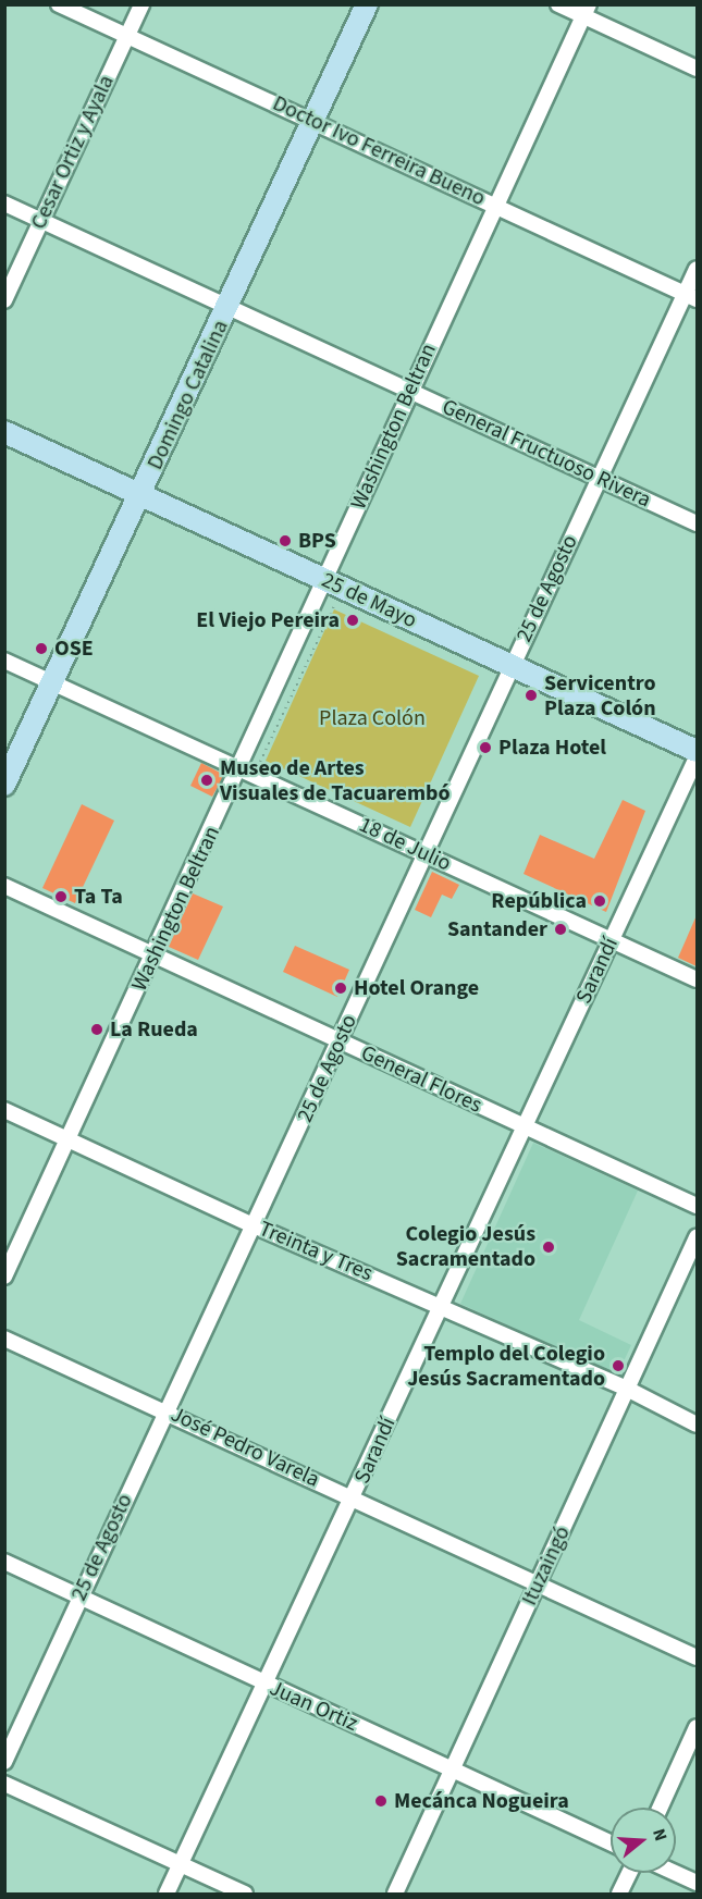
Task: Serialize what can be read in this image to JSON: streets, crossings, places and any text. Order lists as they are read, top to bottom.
{
  "streets": {
    "street": [
      "Doctor Ivo Ferreira Bueno",
      "Cesar Ortiz y Ayala",
      "Domingo Catalina",
      "Washington Beltran",
      "General Fructuoso Rivera",
      "25 de Agosto",
      "25 de Mayo",
      "18 de Julio",
      "Sarandí",
      "General Flores",
      "Treinta y Tres",
      "José Pedro Varela",
      "Ituzaingó",
      "Juan Ortiz"
    ]
  },
  "crossings": [
    ["Doctor Ivo Ferreira Bueno", "Cesar Ortiz y Ayala"],
    ["Doctor Ivo Ferreira Bueno", "Domingo Catalina"],
    ["Doctor Ivo Ferreira Bueno", "Washington Beltran"],
    ["Doctor Ivo Ferreira Bueno", "25 de Agosto"],
    ["Cesar Ortiz y Ayala", "General Fructuoso Rivera"],
    ["Domingo Catalina", "General Fructuoso Rivera"],
    ["Domingo Catalina", "25 de Mayo"],
    ["Domingo Catalina", "18 de Julio"],
    ["Washington Beltran", "General Fructuoso Rivera"],
    ["Washington Beltran", "25 de Mayo"],
    ["Washington Beltran", "18 de Julio"],
    ["Washington Beltran", "General Flores"],
    ["Washington Beltran", "Treinta y Tres"],
    ["General Fructuoso Rivera", "25 de Agosto"],
    ["25 de Agosto", "25 de Mayo"],
    ["25 de Agosto", "18 de Julio"],
    ["25 de Agosto", "General Flores"],
    ["25 de Agosto", "Treinta y Tres"],
    ["25 de Agosto", "José Pedro Varela"],
    ["25 de Agosto", "Juan Ortiz"],
    ["18 de Julio", "Sarandí"],
    ["Sarandí", "General Flores"],
    ["Sarandí", "Treinta y Tres"],
    ["Sarandí", "José Pedro Varela"],
    ["Sarandí", "Juan Ortiz"],
    ["Treinta y Tres", "Ituzaingó"],
    ["José Pedro Varela", "Ituzaingó"],
    ["Ituzaingó", "Juan Ortiz"]
  ],
  "parks": ["Plaza Colón"],
  "places": [
    "BPS",
    "El Viejo Pereira",
    "OSE",
    "Servicentro Plaza Colón",
    "Plaza Hotel",
    "Museo de Artes Visuales de Tacuarembó",
    "Ta Ta",
    "República",
    "Santander",
    "Hotel Orange",
    "La Rueda",
    "Colegio Jesús Sacramentado",
    "Templo del Colegio Jesús Sacramentado",
    "Mecánca Nogueira"
  ],
  "north": "right"
}
